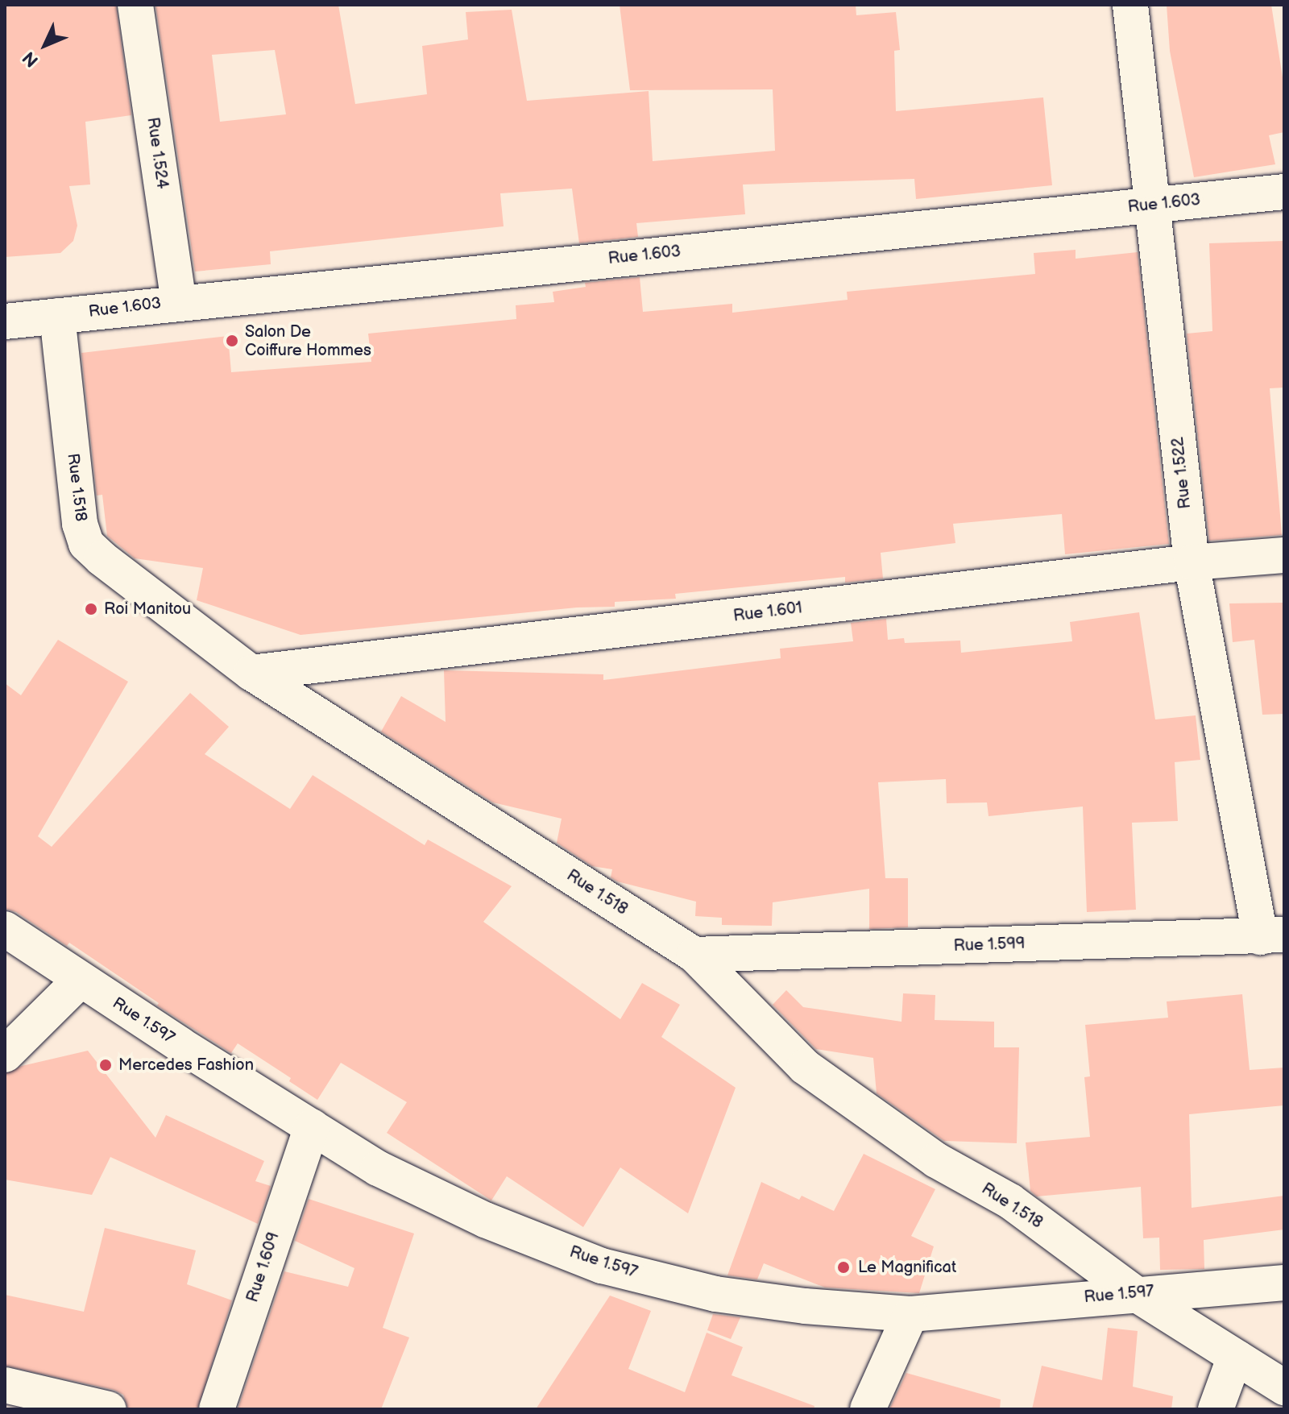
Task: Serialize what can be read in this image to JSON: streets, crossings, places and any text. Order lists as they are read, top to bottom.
{
  "streets": {
    "street": [
      "Rue 1.524",
      "Rue 1.603",
      "Rue 1.522",
      "Rue 1.518",
      "Rue 1.601",
      "Rue 1.599",
      "Rue 1.597",
      "Rue 1.609"
    ]
  },
  "crossings": [
    ["Rue 1.524", "Rue 1.603"],
    ["Rue 1.603", "Rue 1.522"],
    ["Rue 1.603", "Rue 1.518"],
    ["Rue 1.522", "Rue 1.601"],
    ["Rue 1.522", "Rue 1.599"],
    ["Rue 1.518", "Rue 1.601"],
    ["Rue 1.518", "Rue 1.599"],
    ["Rue 1.518", "Rue 1.597"],
    ["Rue 1.597", "Rue 1.609"]
  ],
  "places": [
    "Salon De Coiffure Hommes",
    "Roi Manitou",
    "Mercedes Fashion",
    "Le Magnificat"
  ],
  "north": "bottom left"
}
